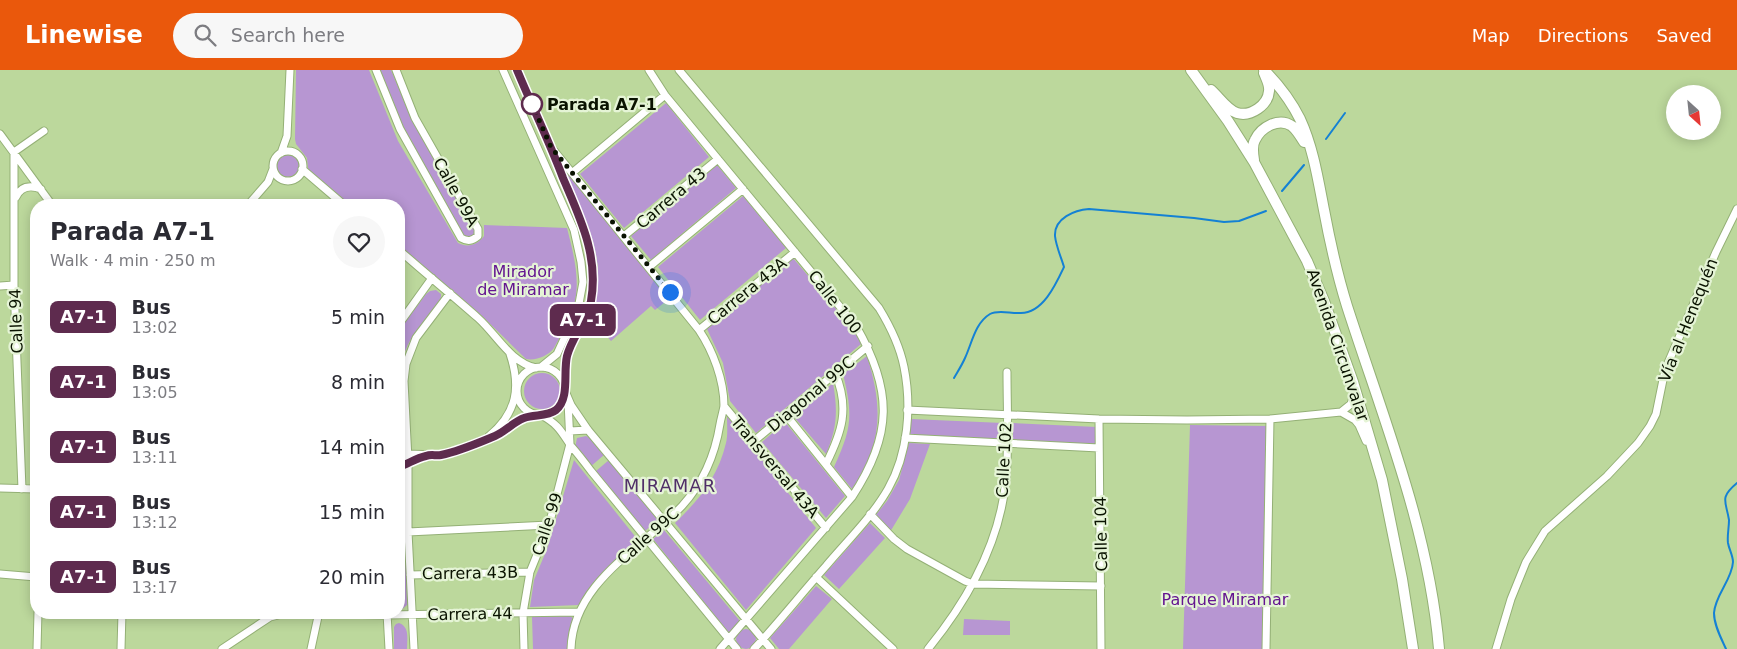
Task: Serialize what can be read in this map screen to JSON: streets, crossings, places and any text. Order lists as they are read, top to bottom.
{
  "streets": {
    "highway": ["Avenida Circunvalar"],
    "street": [
      "Calle 99A",
      "Carrera 43",
      "Carrera 43A",
      "Calle 100",
      "Vía al Henequén",
      "Calle 94",
      "Diagonal 99C",
      "Calle 102",
      "Transversal 43A",
      "Calle 99",
      "Calle 104",
      "Calle 99C",
      "Carrera 43B",
      "Carrera 44"
    ]
  },
  "crossings": [
    ["Carrera 43", "Calle 100"],
    ["Carrera 43", "Calle 99C"],
    ["Carrera 43A", "Calle 100"],
    ["Carrera 43A", "Calle 99C"],
    ["Calle 100", "Diagonal 99C"],
    ["Calle 100", "Transversal 43A"],
    ["Diagonal 99C", "Transversal 43A"],
    ["Transversal 43A", "Calle 99C"],
    ["Calle 99", "Carrera 43B"],
    ["Calle 99", "Carrera 44"],
    ["Calle 99C", "Carrera 44"]
  ],
  "districts": ["MIRAMAR"],
  "parks": ["Mirador de Miramar", "Parque Miramar"],
  "places": ["Parada A7-1"],
  "lines": ["bus line A7-1"],
  "north": "bottom right",
  "page": {
    "header": "Linewise",
    "search": "Search here",
    "nav": ["Map", "Directions", "Saved"],
    "on_map": "A7-1",
    "heading": ["Parada A7-1", "Walk · 4 min · 250 m"],
    "list": [
      {
        "mark": "A7-1",
        "name": "Bus",
        "note": "13:02",
        "value": "5 min"
      },
      {
        "mark": "A7-1",
        "name": "Bus",
        "note": "13:05",
        "value": "8 min"
      },
      {
        "mark": "A7-1",
        "name": "Bus",
        "note": "13:11",
        "value": "14 min"
      },
      {
        "mark": "A7-1",
        "name": "Bus",
        "note": "13:12",
        "value": "15 min"
      },
      {
        "mark": "A7-1",
        "name": "Bus",
        "note": "13:17",
        "value": "20 min"
      }
    ]
  }
}
